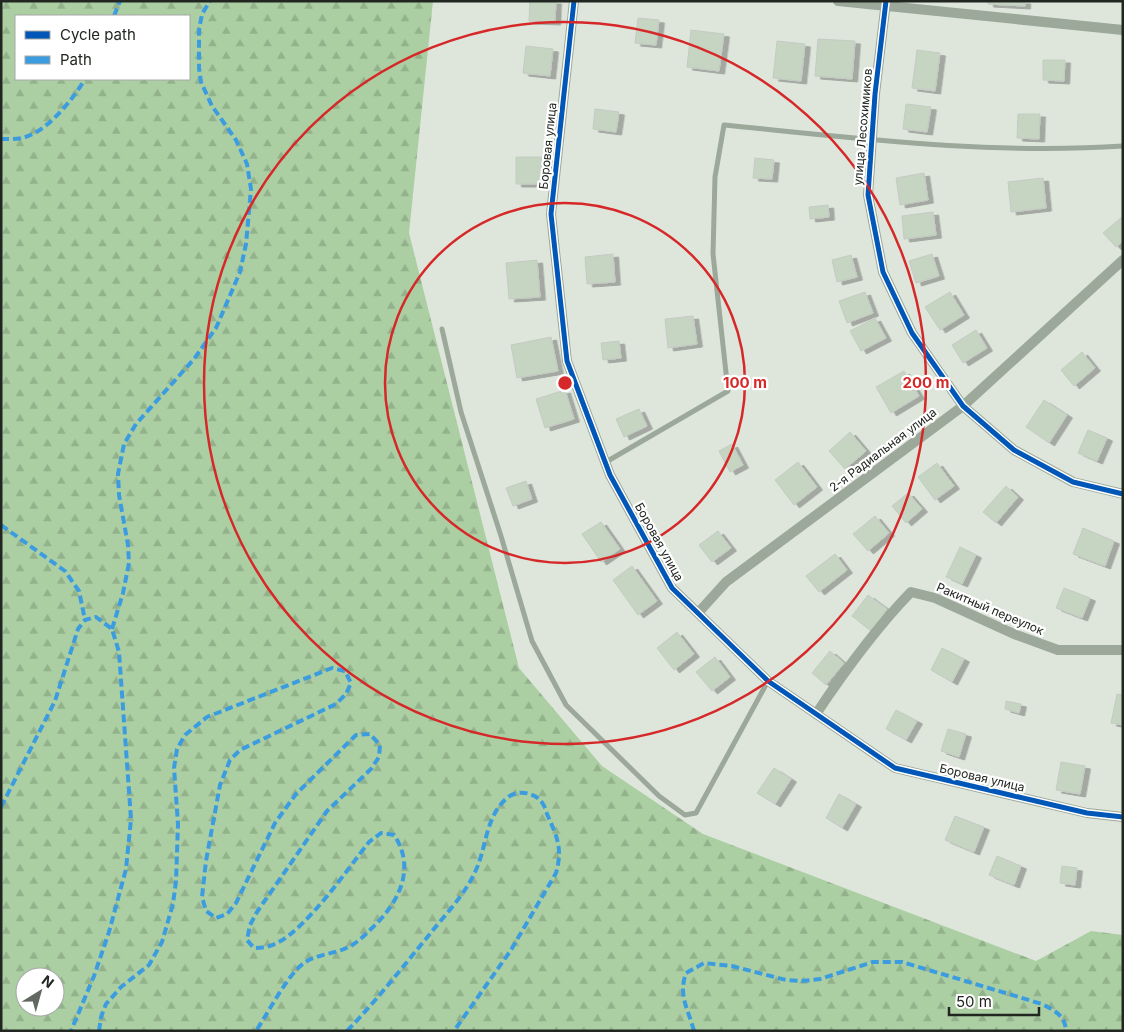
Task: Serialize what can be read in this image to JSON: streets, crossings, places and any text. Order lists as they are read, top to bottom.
{
  "streets": {
    "street": [
      "улица Лесохимиков",
      "Боровая улица",
      "2-я Радиальная улица",
      "Ракитный переулок"
    ]
  },
  "crossings": [
    ["улица Лесохимиков", "2-я Радиальная улица"],
    ["Боровая улица", "2-я Радиальная улица"],
    ["Боровая улица", "Ракитный переулок"]
  ],
  "legend": ["Cycle path", "Path"],
  "scale_bar": "50 m",
  "north": "top right",
  "rings": ["100 m", "200 m"]
}
